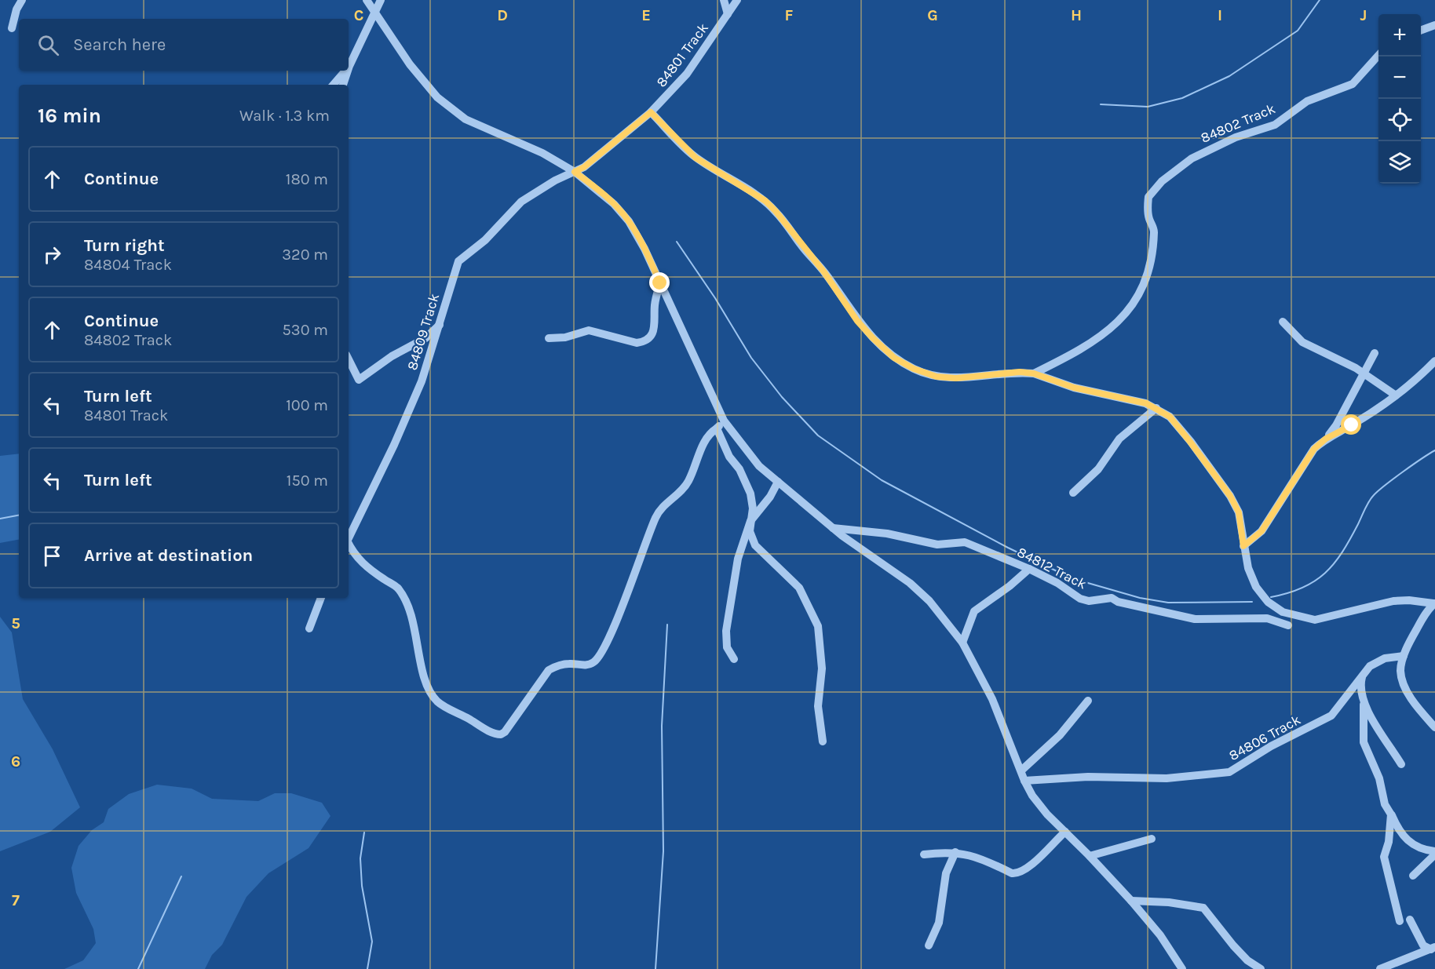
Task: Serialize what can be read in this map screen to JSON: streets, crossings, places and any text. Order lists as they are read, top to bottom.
{
  "streets": {
    "street": [
      "84801 Track",
      "84802 Track",
      "84809 Track",
      "84812 Track",
      "84806 Track"
    ]
  },
  "crossings": [
    ["84801 Track", "84802 Track"],
    ["84801 Track", "84809 Track"]
  ],
  "page": {
    "map_buttons": ["+", "−"],
    "search": "Search here",
    "heading": ["16 min", "Walk · 1.3 km"],
    "list": [
      ["Continue", "180 m"],
      ["Turn right", "84804 Track", "320 m"],
      ["Continue", "84802 Track", "530 m"],
      ["Turn left", "84801 Track", "100 m"],
      ["Turn left", "150 m"],
      "Arrive at destination"
    ]
  },
  "grid": {
    "columns": [
      "C",
      "D",
      "E",
      "F",
      "G",
      "H",
      "I",
      "J"
    ],
    "rows": ["5", "6", "7"]
  }
}
